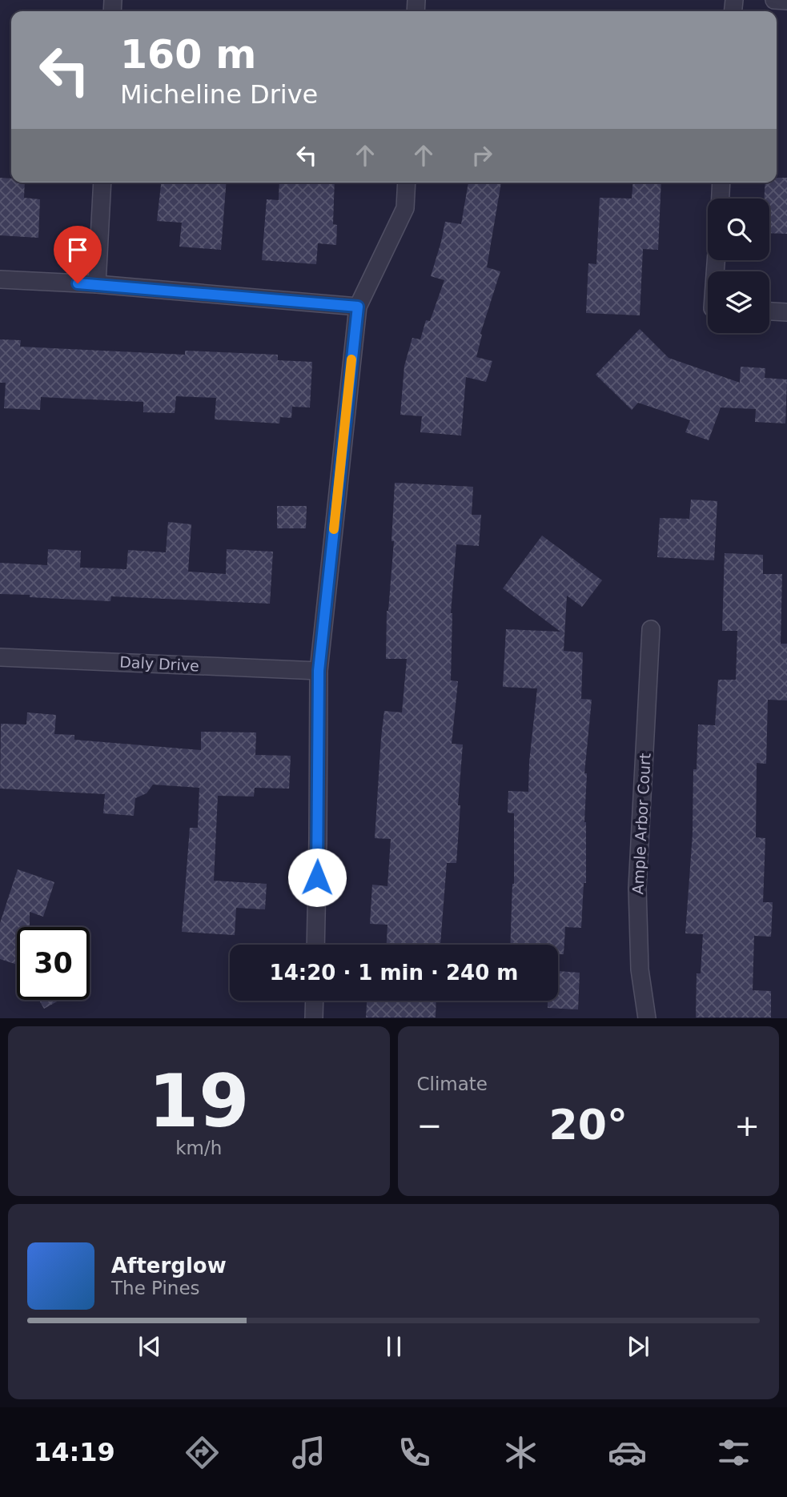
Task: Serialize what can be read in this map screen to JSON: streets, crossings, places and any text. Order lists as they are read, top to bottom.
{
  "streets": {
    "street": ["Daly Drive", "Ample Arbor Court"]
  },
  "page": {
    "turn": ["160 m", "Micheline Drive"],
    "limit": "30",
    "trip": "14:20 · 1 min · 240 m",
    "tile": [
      ["19", "km/h"],
      "Climate"
    ],
    "heat": ["−", "20°", "+"],
    "song": ["Afterglow", "The Pines"],
    "tabs": "14:19"
  }
}
